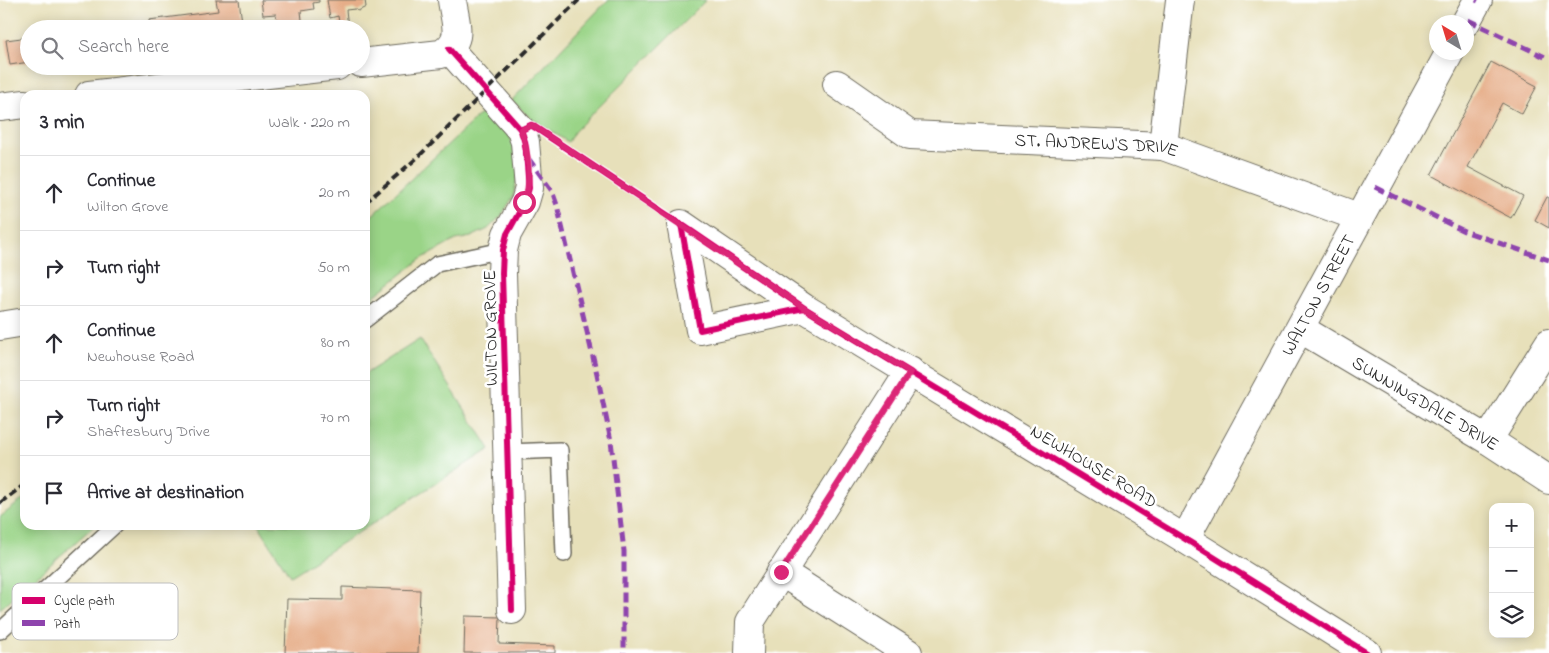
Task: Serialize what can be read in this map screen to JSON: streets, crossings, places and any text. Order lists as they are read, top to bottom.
{
  "streets": {
    "street": [
      "ST. ANDREW'S DRIVE",
      "WALTON STREET",
      "WILTON GROVE",
      "SUNNINGDALE DRIVE",
      "NEWHOUSE ROAD"
    ]
  },
  "crossings": [
    ["ST. ANDREW'S DRIVE", "WALTON STREET"],
    ["WALTON STREET", "SUNNINGDALE DRIVE"],
    ["WALTON STREET", "NEWHOUSE ROAD"]
  ],
  "legend": ["Cycle path", "Path"],
  "north": "top left",
  "page": {
    "search": "Search here",
    "heading": ["3 min", "Walk · 220 m"],
    "list": [
      ["Continue", "Wilton Grove", "20 m"],
      ["Turn right", "50 m"],
      ["Continue", "Newhouse Road", "80 m"],
      ["Turn right", "Shaftesbury Drive", "70 m"],
      "Arrive at destination"
    ],
    "map_buttons": ["+", "−"]
  }
}
